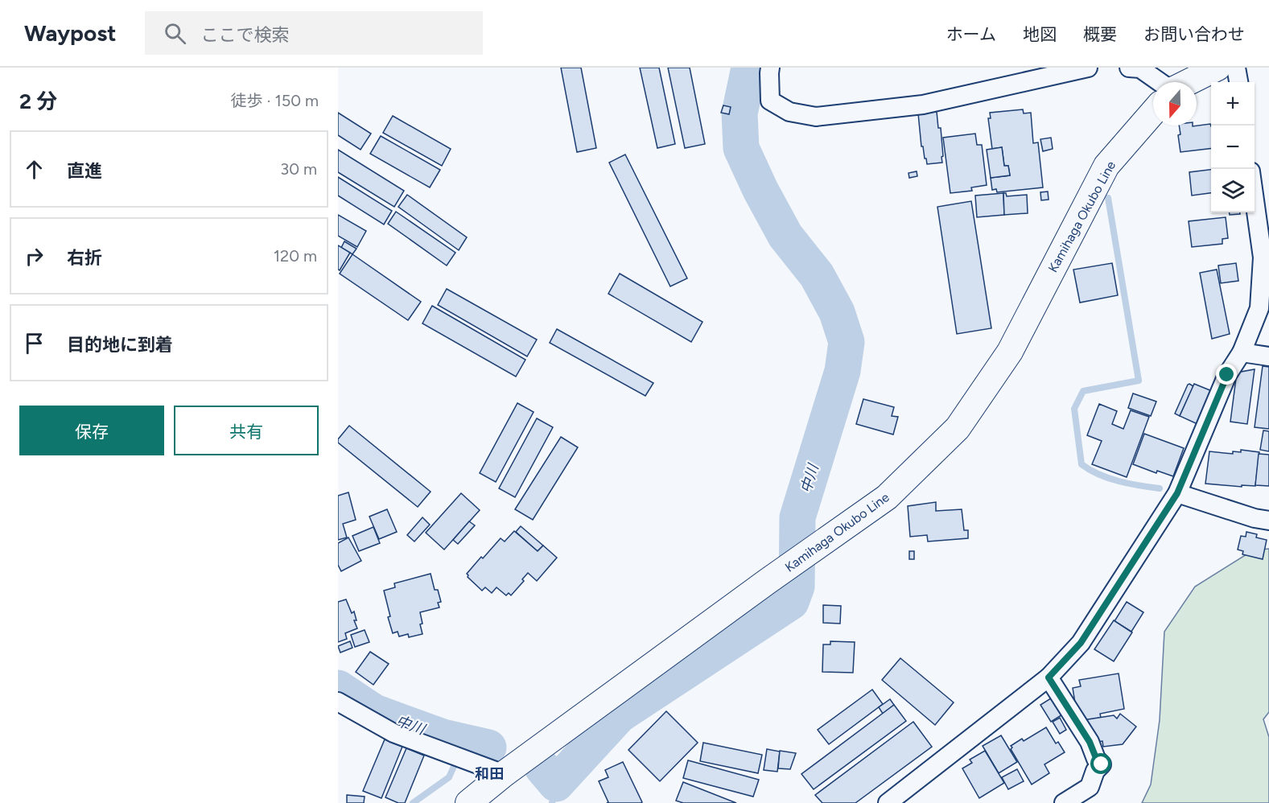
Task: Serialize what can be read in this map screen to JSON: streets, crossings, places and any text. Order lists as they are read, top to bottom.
{
  "streets": {
    "main road": ["Kamihaga Okubo Line"]
  },
  "districts": ["和田"],
  "water": ["中川"],
  "north": "bottom",
  "page": {
    "header": "Waypost",
    "search": "ここで検索",
    "nav": [
      "ホーム",
      "地図",
      "概要",
      "お問い合わせ"
    ],
    "heading": ["2 分", "徒歩 · 150 m"],
    "map_buttons": ["+", "−"],
    "list": [
      ["直進", "30 m"],
      ["右折", "120 m"],
      "目的地に到着"
    ],
    "buttons": ["保存", "共有"]
  }
}
